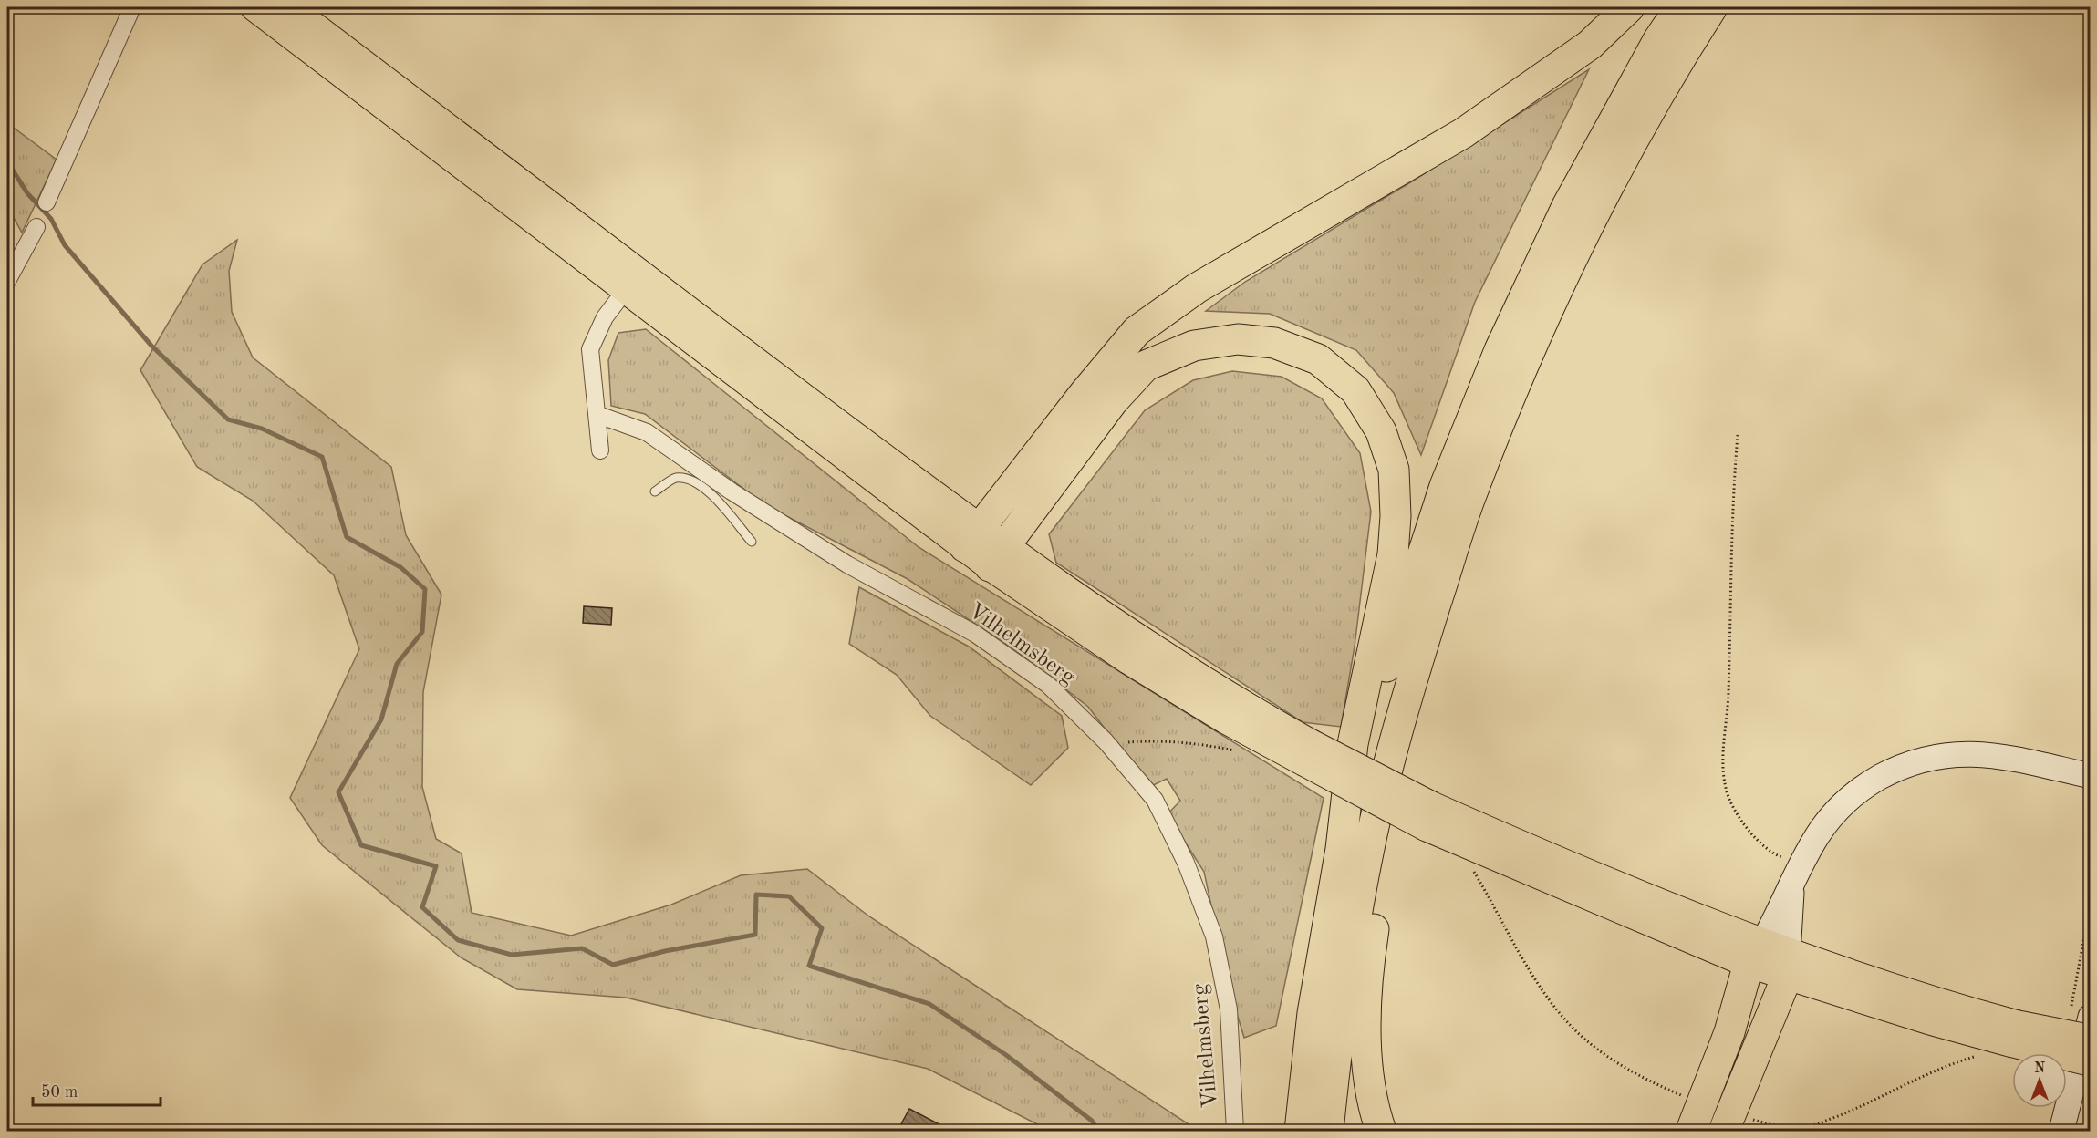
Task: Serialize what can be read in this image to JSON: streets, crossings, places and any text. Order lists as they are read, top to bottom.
{
  "streets": {
    "street": ["Vilhelmsberg"]
  },
  "scale_bar": "50 m",
  "north": "top"
}
